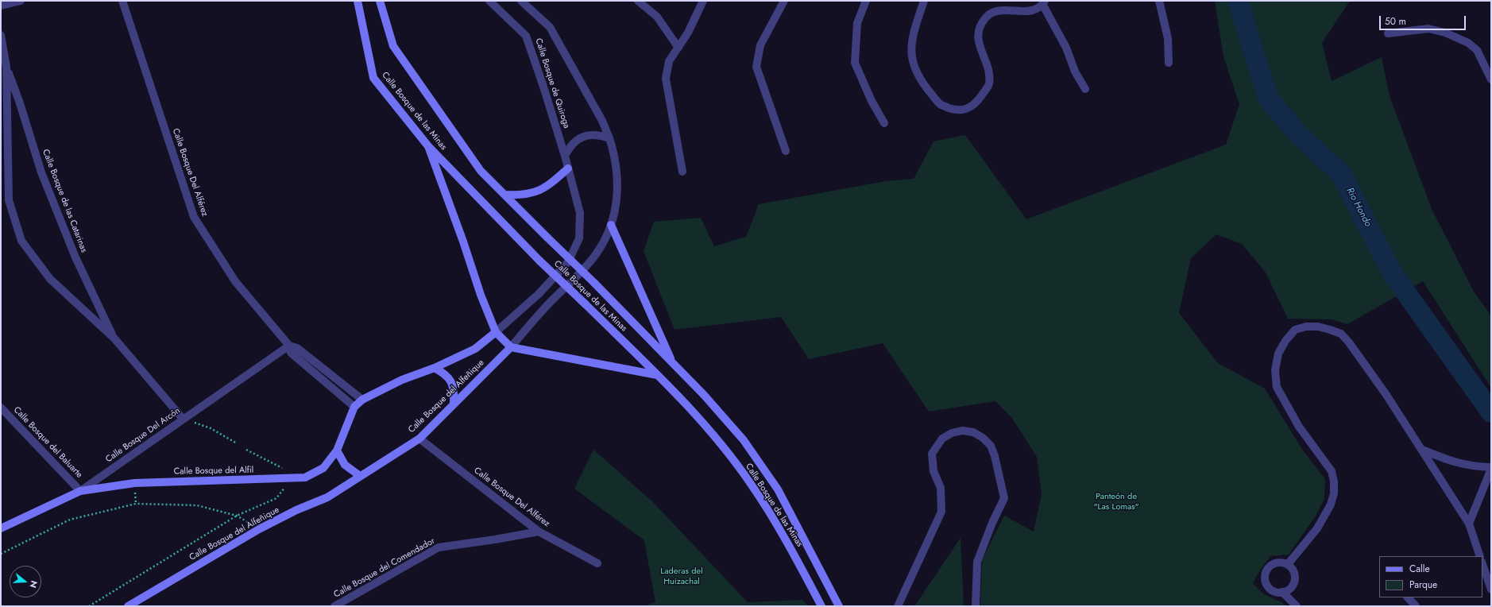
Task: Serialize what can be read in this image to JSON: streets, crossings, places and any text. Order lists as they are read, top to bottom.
{
  "streets": {
    "main road": [
      "Calle Bosque de las Minas",
      "Calle Bosque del Alfeñique",
      "Calle Bosque Del Arcón",
      "Calle Bosque del Alfil"
    ],
    "street": [
      "Calle Bosque de Quiroga",
      "Calle Bosque Del Alférez",
      "Calle Bosque de las Catarinas",
      "Calle Bosque del Baluarte",
      "Calle Bosque del Comendador"
    ]
  },
  "crossings": [
    ["Calle Bosque de Quiroga", "Calle Bosque del Alfeñique"],
    ["Calle Bosque Del Alférez", "Calle Bosque del Alfeñique"],
    ["Calle Bosque Del Alférez", "Calle Bosque Del Arcón"],
    ["Calle Bosque Del Alférez", "Calle Bosque del Comendador"],
    ["Calle Bosque de las Catarinas", "Calle Bosque Del Arcón"],
    ["Calle Bosque del Alfeñique", "Calle Bosque del Alfil"],
    ["Calle Bosque Del Arcón", "Calle Bosque del Baluarte"],
    ["Calle Bosque Del Arcón", "Calle Bosque del Alfil"],
    ["Calle Bosque del Baluarte", "Calle Bosque del Alfil"]
  ],
  "water": ["Rio Hondo"],
  "parks": ["Panteón de \"Las Lomas\"", "Laderas del Huizachal"],
  "legend": ["Calle", "Parque"],
  "scale_bar": "50 m",
  "north": "right"
}
